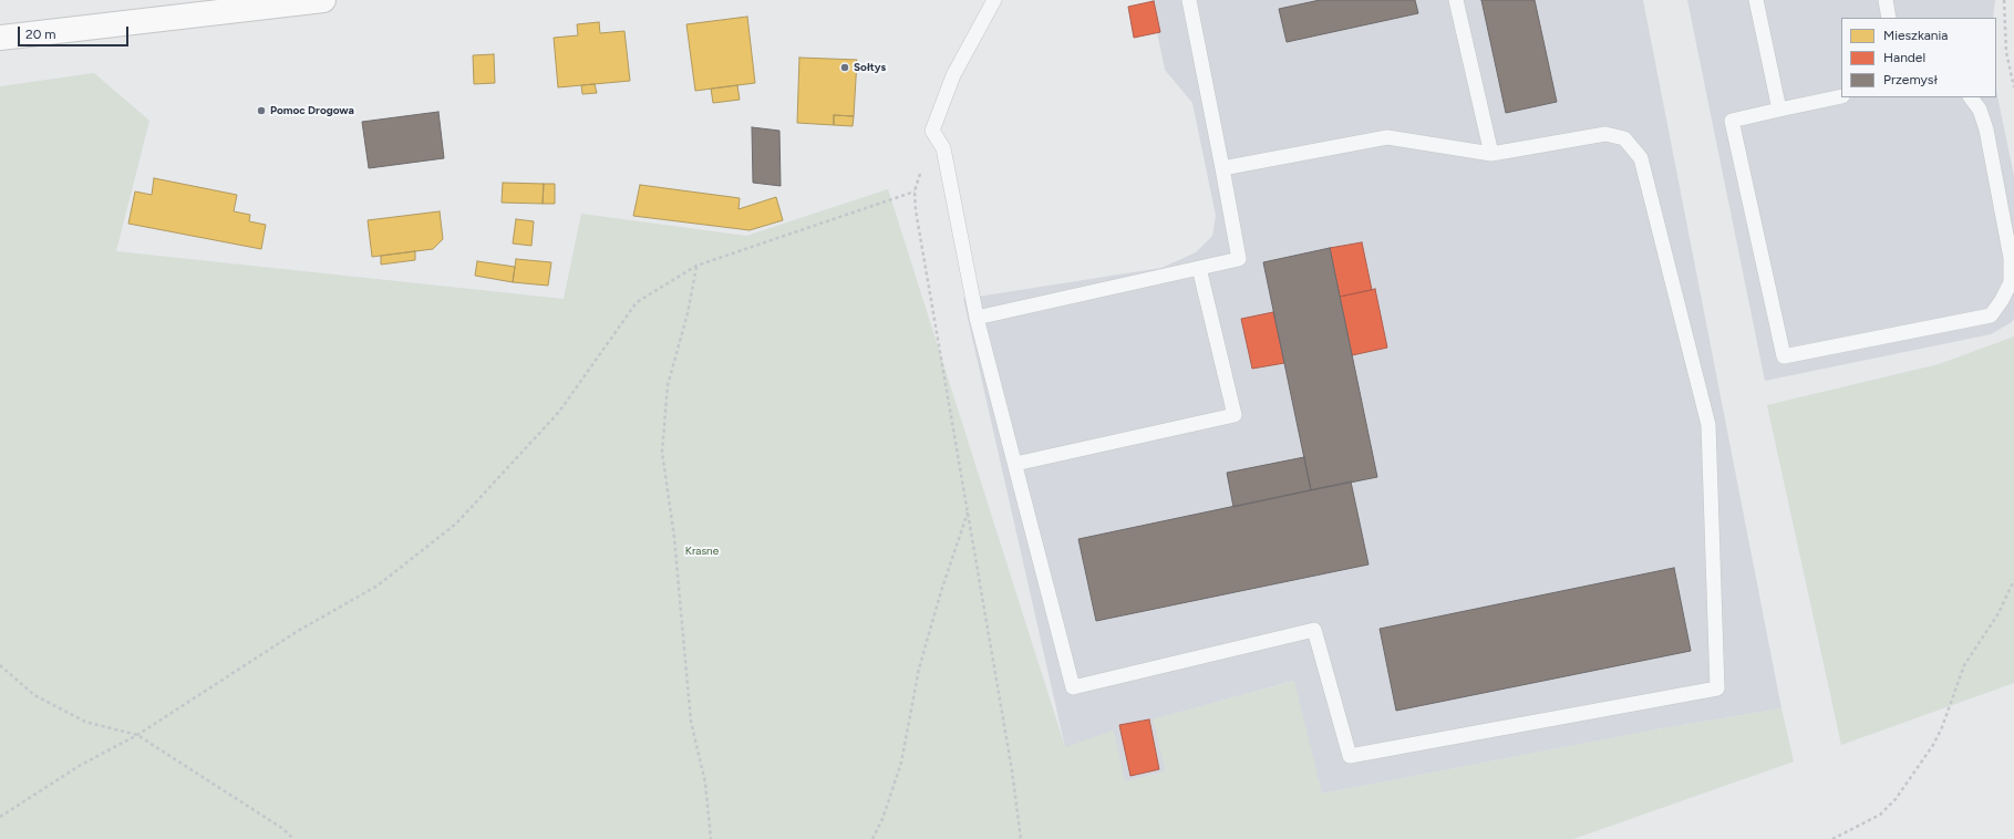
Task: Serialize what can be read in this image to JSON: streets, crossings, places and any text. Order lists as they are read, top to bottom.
{
  "parks": ["Krasne"],
  "places": ["Sołtys", "Pomoc Drogowa"],
  "legend": ["Mieszkania", "Handel", "Przemysł"],
  "scale_bar": "20 m"
}
